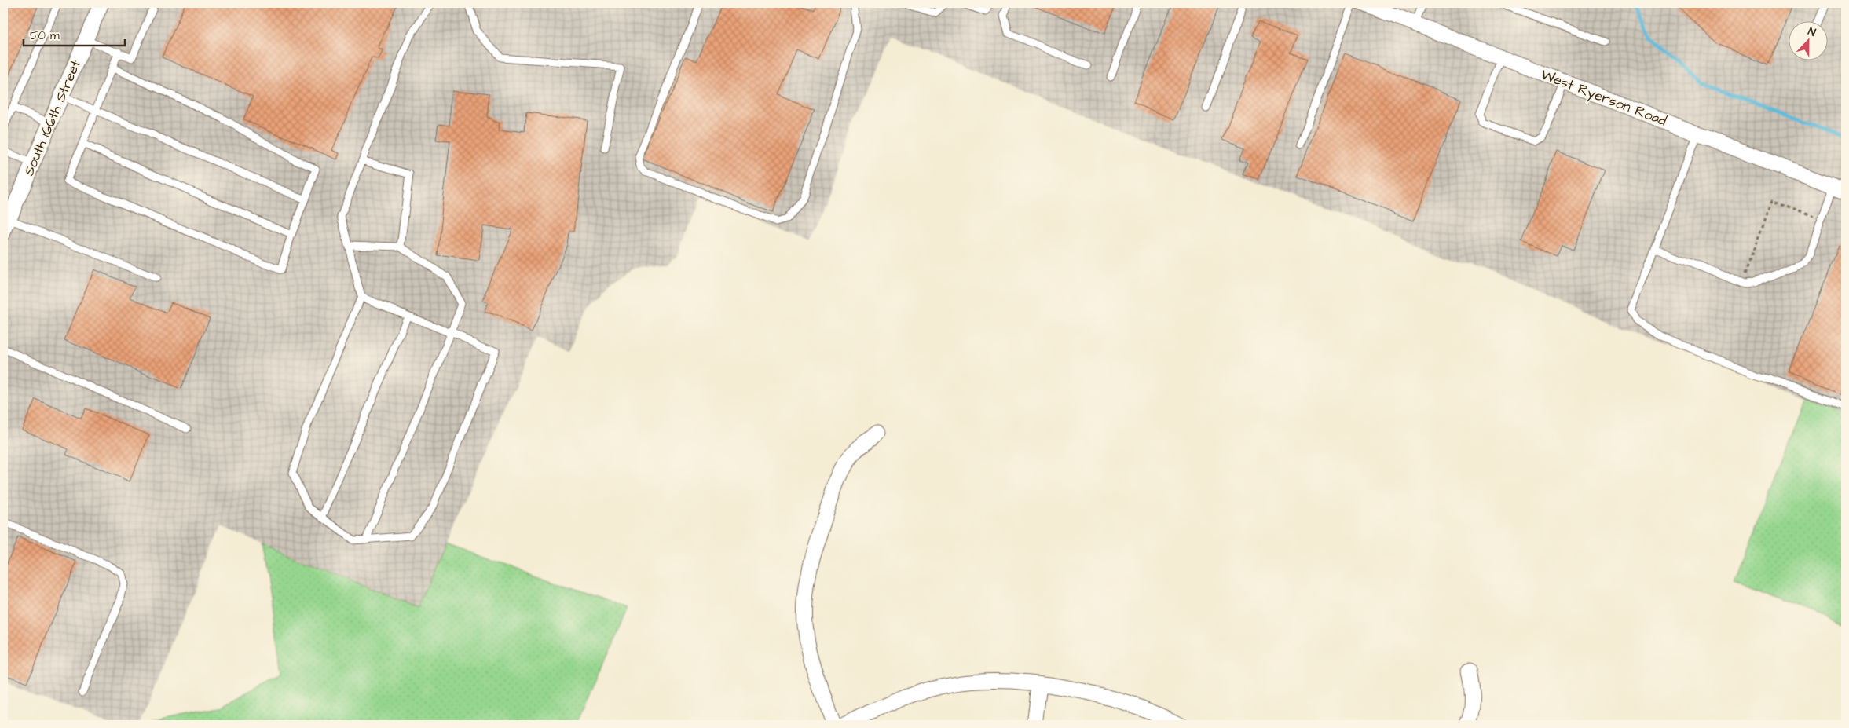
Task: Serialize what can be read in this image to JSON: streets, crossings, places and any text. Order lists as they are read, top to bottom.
{
  "streets": {
    "street": ["West Ryerson Road", "South 166th Street"]
  },
  "scale_bar": "50 m",
  "north": "top"
}
